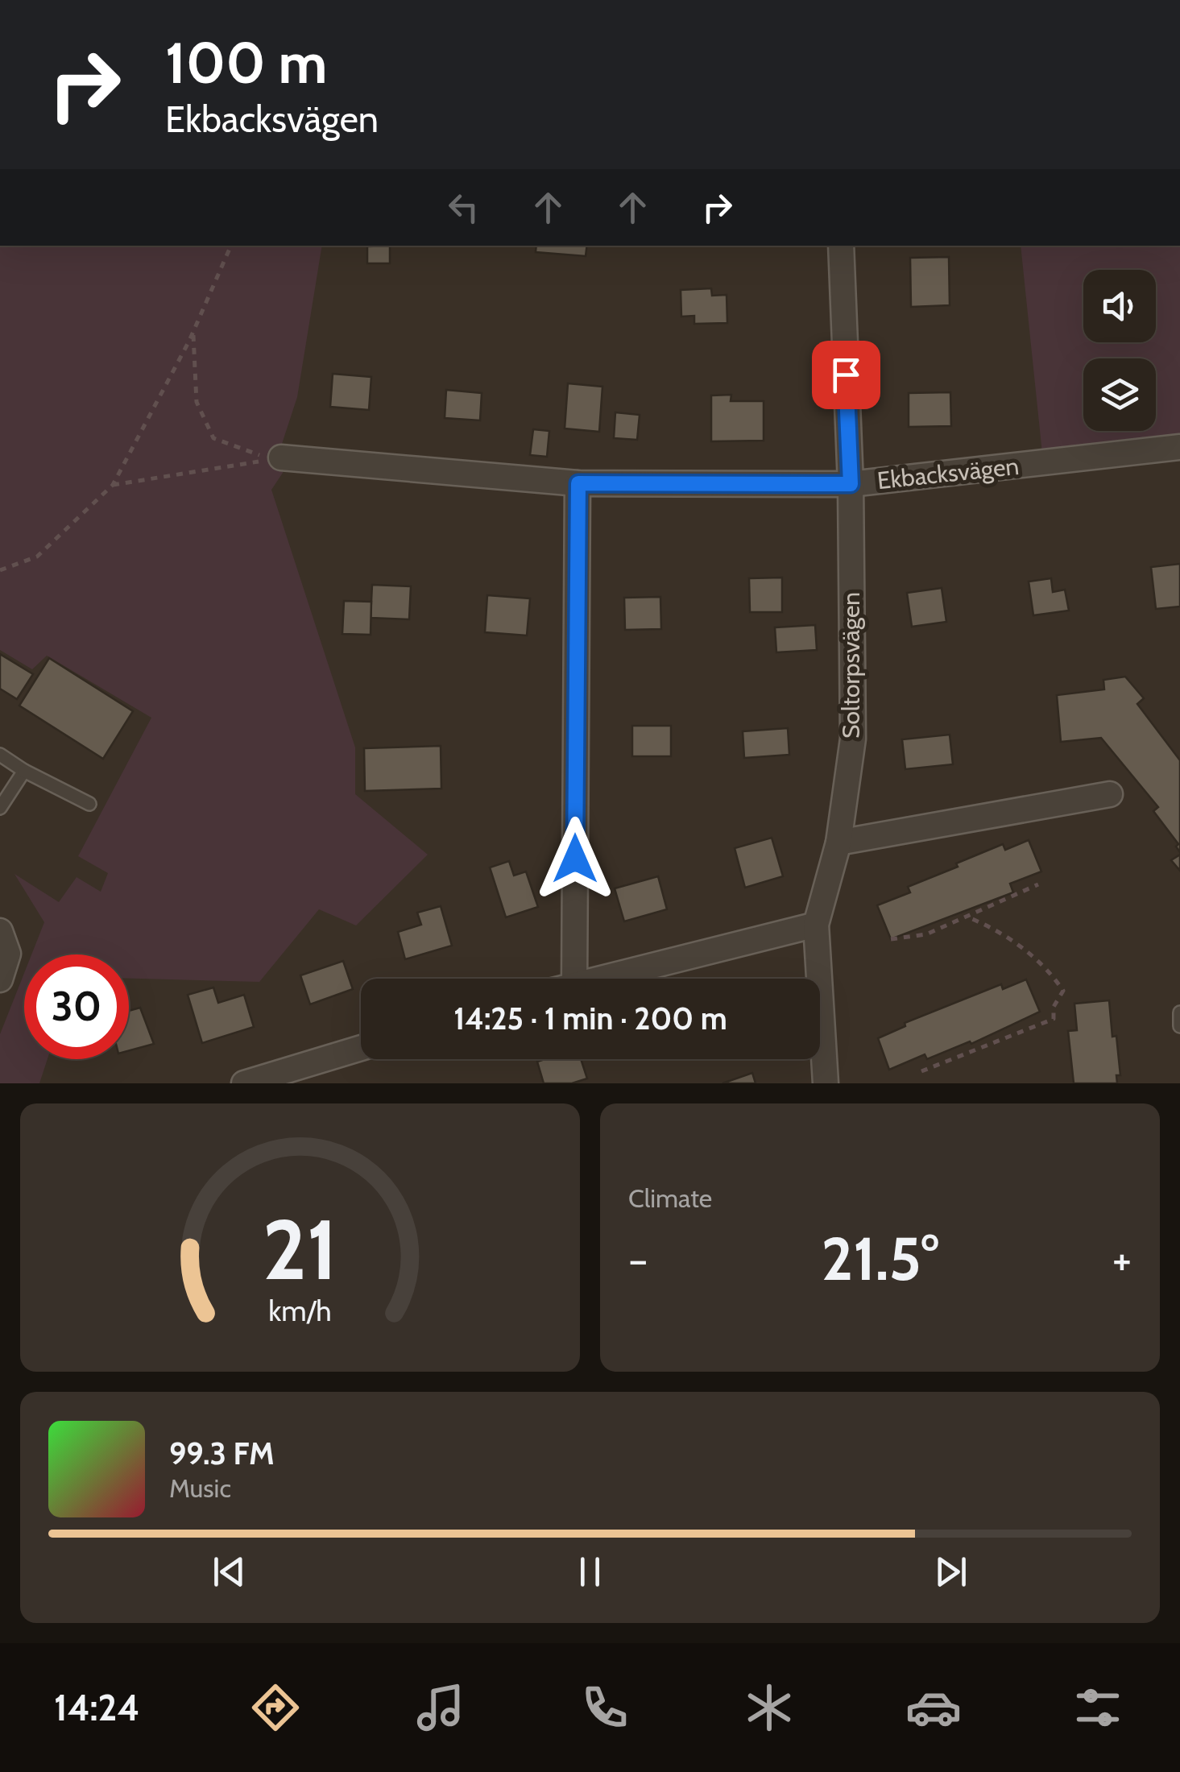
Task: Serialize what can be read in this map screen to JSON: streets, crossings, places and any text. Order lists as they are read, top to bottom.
{
  "streets": {
    "street": ["Ekbacksvägen", "Soltorpsvägen"]
  },
  "crossings": [
    ["Ekbacksvägen", "Soltorpsvägen"]
  ],
  "page": {
    "turn": ["100 m", "Ekbacksvägen"],
    "limit": "30",
    "trip": "14:25 · 1 min · 200 m",
    "tile": "Climate",
    "heat": ["−", "21.5°", "+"],
    "song": ["99.3 FM", "Music"],
    "tabs": "14:24",
    "gauge": ["21", "km/h"]
  }
}
